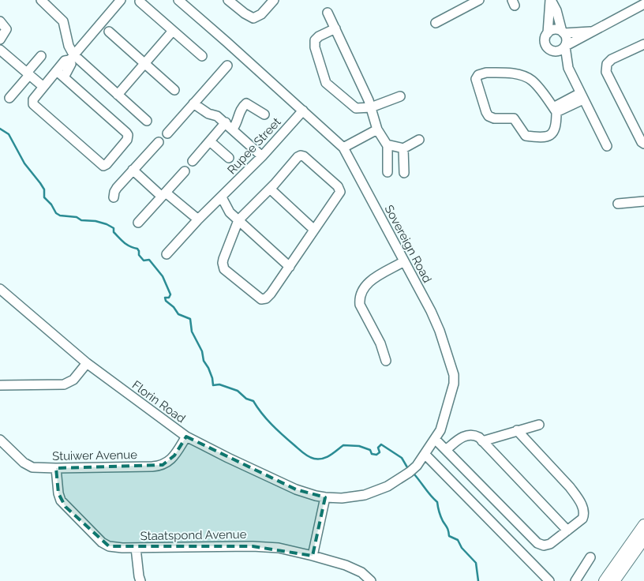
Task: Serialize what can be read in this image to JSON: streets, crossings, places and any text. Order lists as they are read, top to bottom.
{
  "streets": {
    "street": [
      "Rupee Street",
      "Sovereign Road",
      "Florin Road",
      "Stuiwer Avenue",
      "Staatspond Avenue"
    ]
  },
  "crossings": [
    ["Rupee Street", "Sovereign Road"],
    ["Sovereign Road", "Florin Road"],
    ["Florin Road", "Stuiwer Avenue"],
    ["Stuiwer Avenue", "Staatspond Avenue"]
  ]
}
